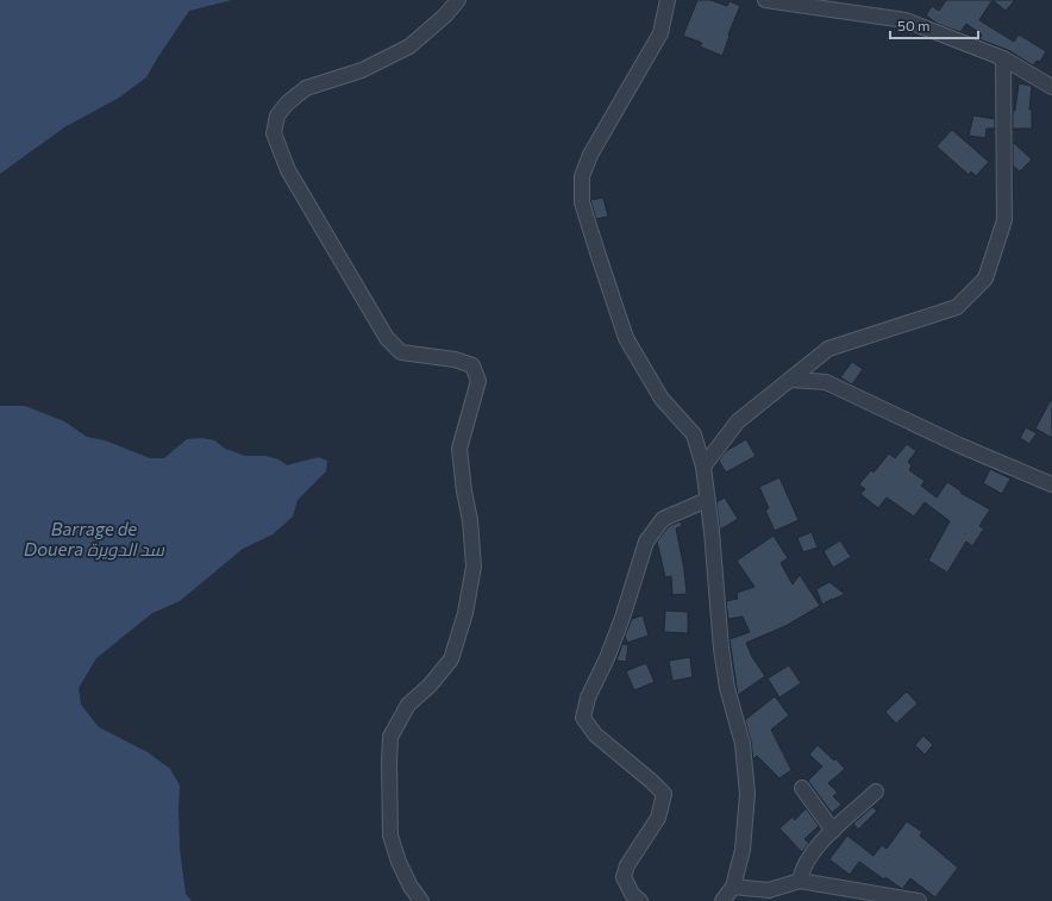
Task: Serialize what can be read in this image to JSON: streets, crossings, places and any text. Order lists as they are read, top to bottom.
{
  "water": ["Barrage de Douera سد الدويرة"],
  "scale_bar": "50 m"
}
